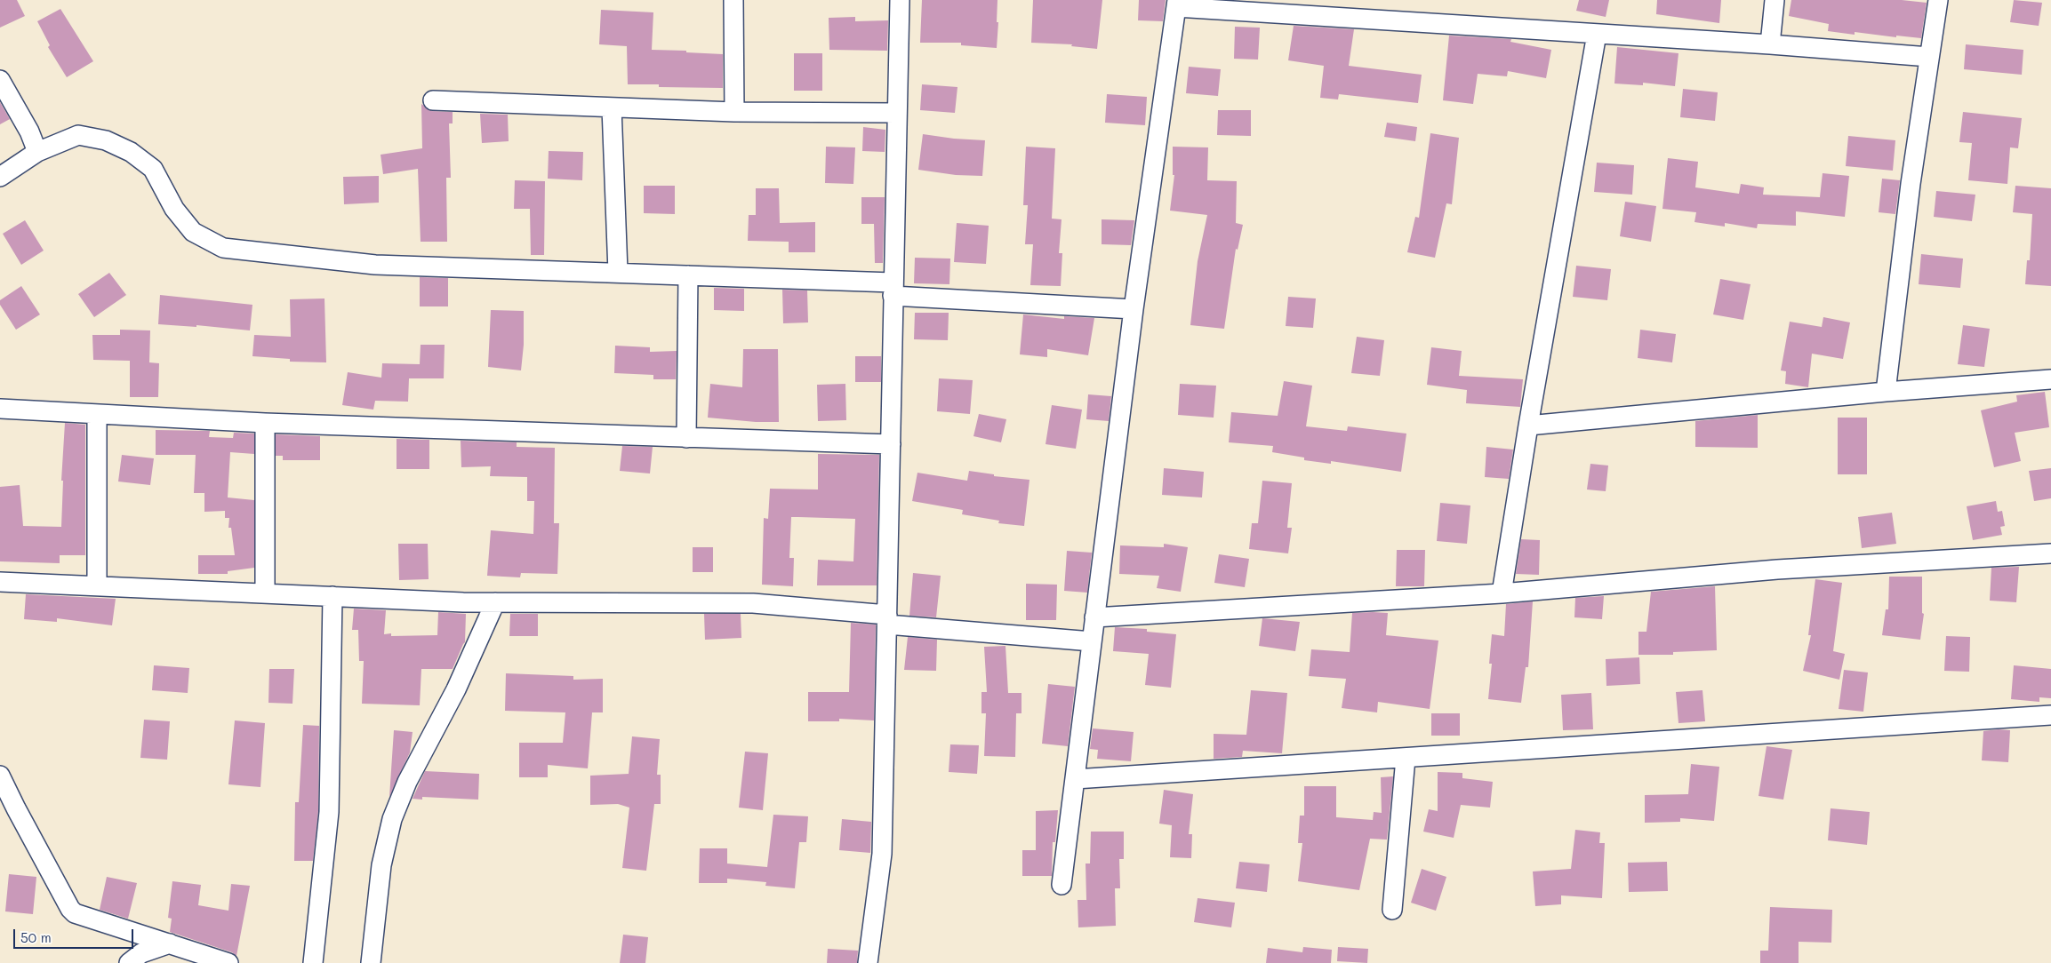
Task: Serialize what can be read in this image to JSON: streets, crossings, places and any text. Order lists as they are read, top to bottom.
{
  "scale_bar": "50 m"
}
